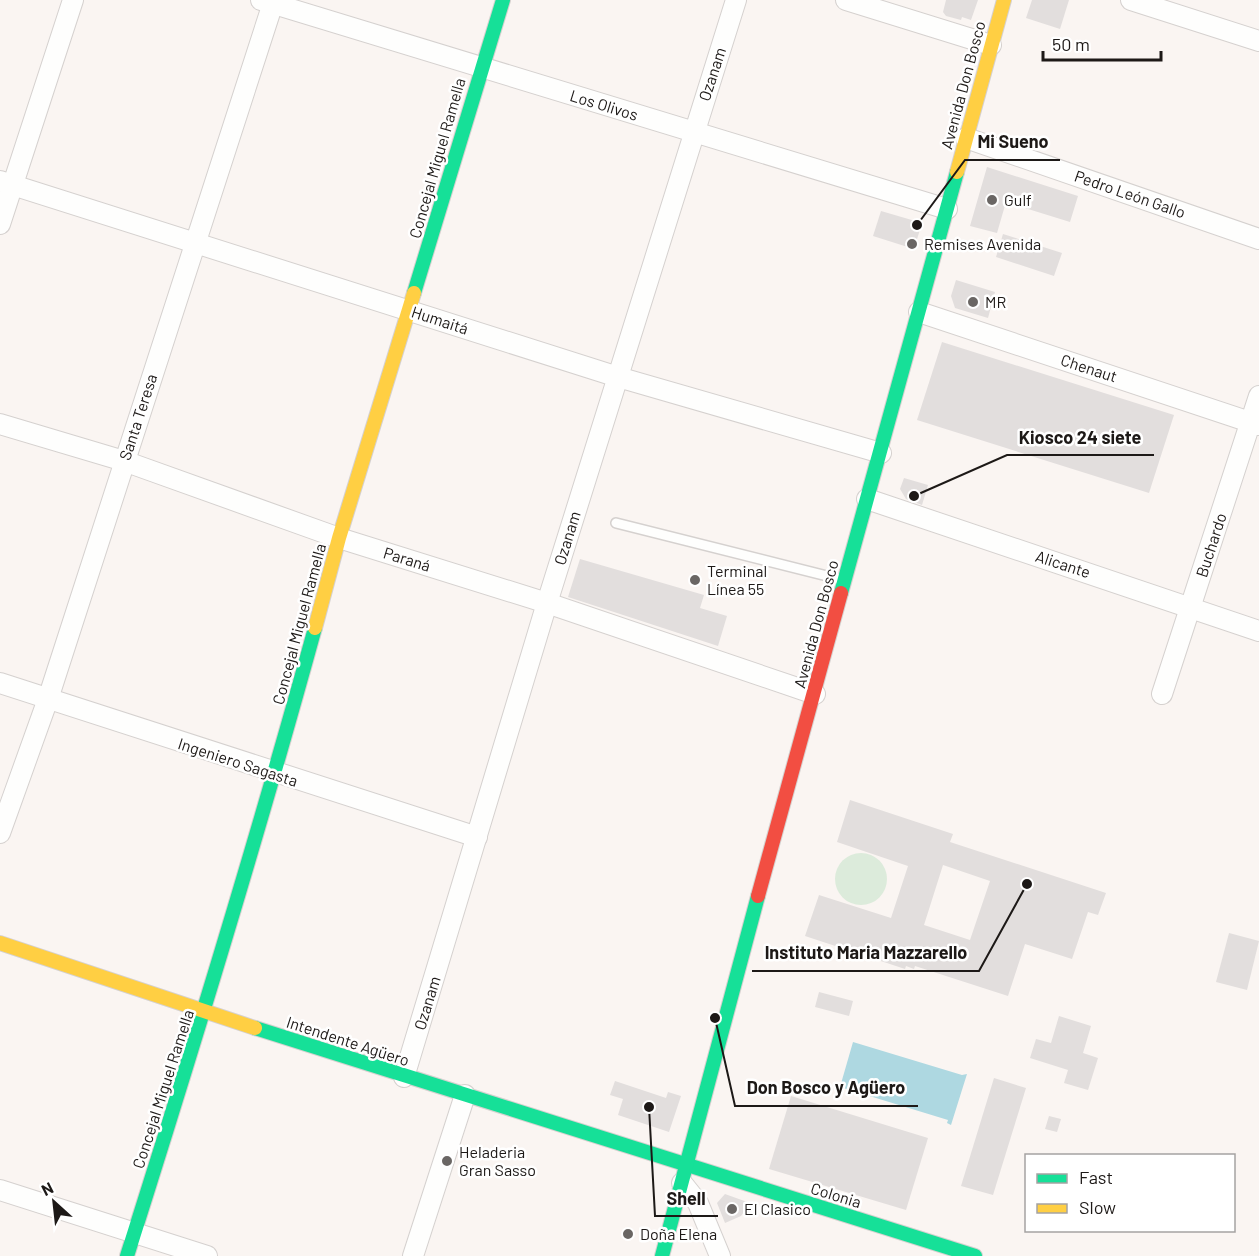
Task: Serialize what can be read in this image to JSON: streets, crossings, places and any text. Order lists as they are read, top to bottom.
{
  "streets": {
    "street": [
      "Ozanam",
      "Avenida Don Bosco",
      "Los Olivos",
      "Concejal Miguel Ramella",
      "Pedro León Gallo",
      "Humaitá",
      "Chenaut",
      "Santa Teresa",
      "Buchardo",
      "Paraná",
      "Alicante",
      "Ingeniero Sagasta",
      "Intendente Agüero",
      "Colonia"
    ]
  },
  "crossings": [
    ["Ozanam", "Los Olivos"],
    ["Ozanam", "Humaitá"],
    ["Ozanam", "Paraná"],
    ["Ozanam", "Ingeniero Sagasta"],
    ["Ozanam", "Intendente Agüero"],
    ["Avenida Don Bosco", "Los Olivos"],
    ["Avenida Don Bosco", "Pedro León Gallo"],
    ["Avenida Don Bosco", "Humaitá"],
    ["Avenida Don Bosco", "Chenaut"],
    ["Avenida Don Bosco", "Paraná"],
    ["Avenida Don Bosco", "Alicante"],
    ["Avenida Don Bosco", "Intendente Agüero"],
    ["Avenida Don Bosco", "Colonia"],
    ["Los Olivos", "Concejal Miguel Ramella"],
    ["Los Olivos", "Santa Teresa"],
    ["Concejal Miguel Ramella", "Humaitá"],
    ["Concejal Miguel Ramella", "Paraná"],
    ["Concejal Miguel Ramella", "Ingeniero Sagasta"],
    ["Concejal Miguel Ramella", "Intendente Agüero"],
    ["Humaitá", "Santa Teresa"],
    ["Chenaut", "Buchardo"],
    ["Santa Teresa", "Paraná"],
    ["Santa Teresa", "Ingeniero Sagasta"],
    ["Buchardo", "Alicante"],
    ["Intendente Agüero", "Colonia"]
  ],
  "places": [
    "Gulf",
    "Mi Sueno",
    "Remises Avenida",
    "MR",
    "Kiosco 24 siete",
    "Terminal Línea 55",
    "Instituto Maria Mazzarello",
    "Don Bosco y Agüero",
    "Shell",
    "Heladeria Gran Sasso",
    "El Clasico",
    "Doña Elena"
  ],
  "legend": ["Fast", "Slow"],
  "scale_bar": "50 m",
  "north": "top left"
}
